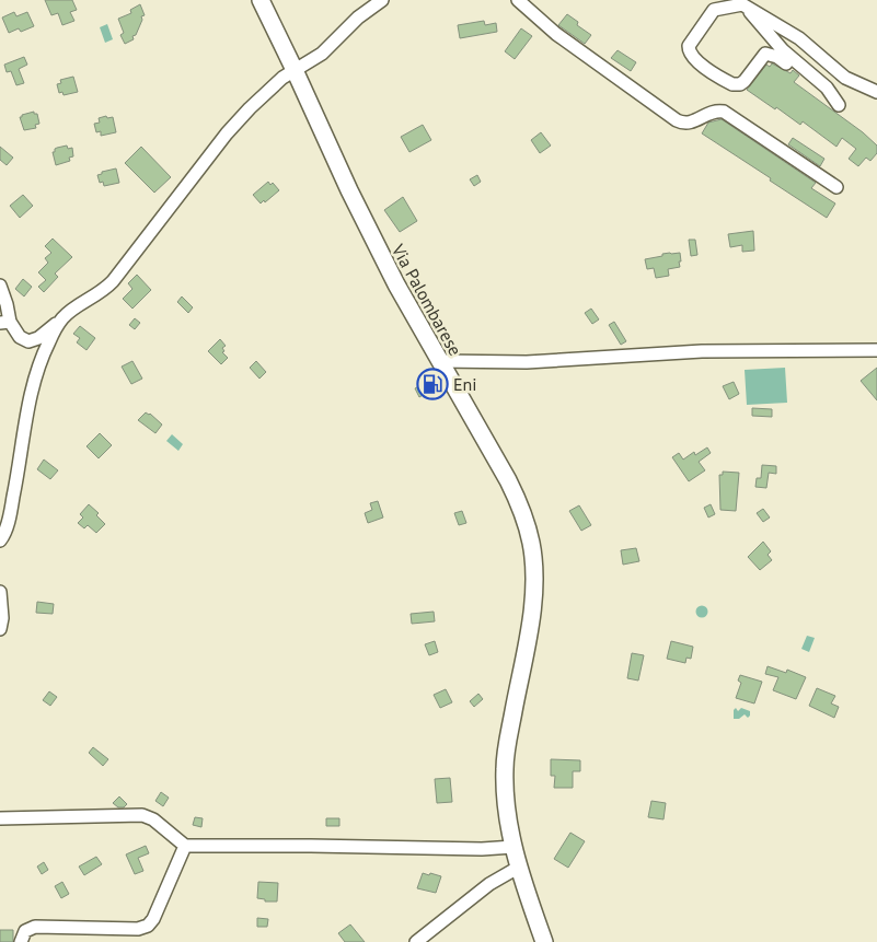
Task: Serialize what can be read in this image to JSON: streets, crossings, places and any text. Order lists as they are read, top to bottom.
{
  "streets": {
    "main road": ["Via Palombarese"]
  },
  "places": {
    "fuel station": ["Eni"]
  }
}
